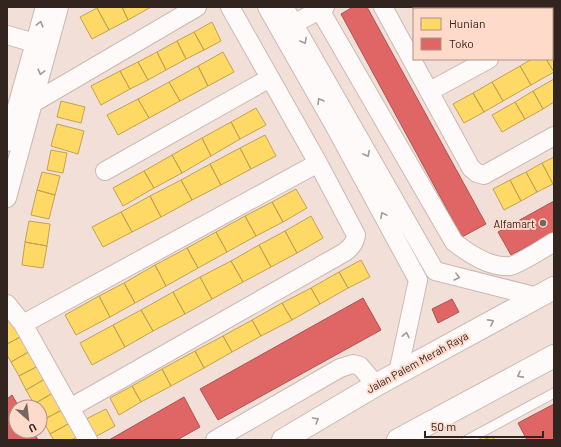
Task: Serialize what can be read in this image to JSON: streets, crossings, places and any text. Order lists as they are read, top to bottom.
{
  "streets": {
    "street": ["Jalan Palem Merah Raya"]
  },
  "places": ["Alfamart"],
  "legend": ["Hunian", "Toko"],
  "scale_bar": "50 m",
  "north": "bottom right"
}
